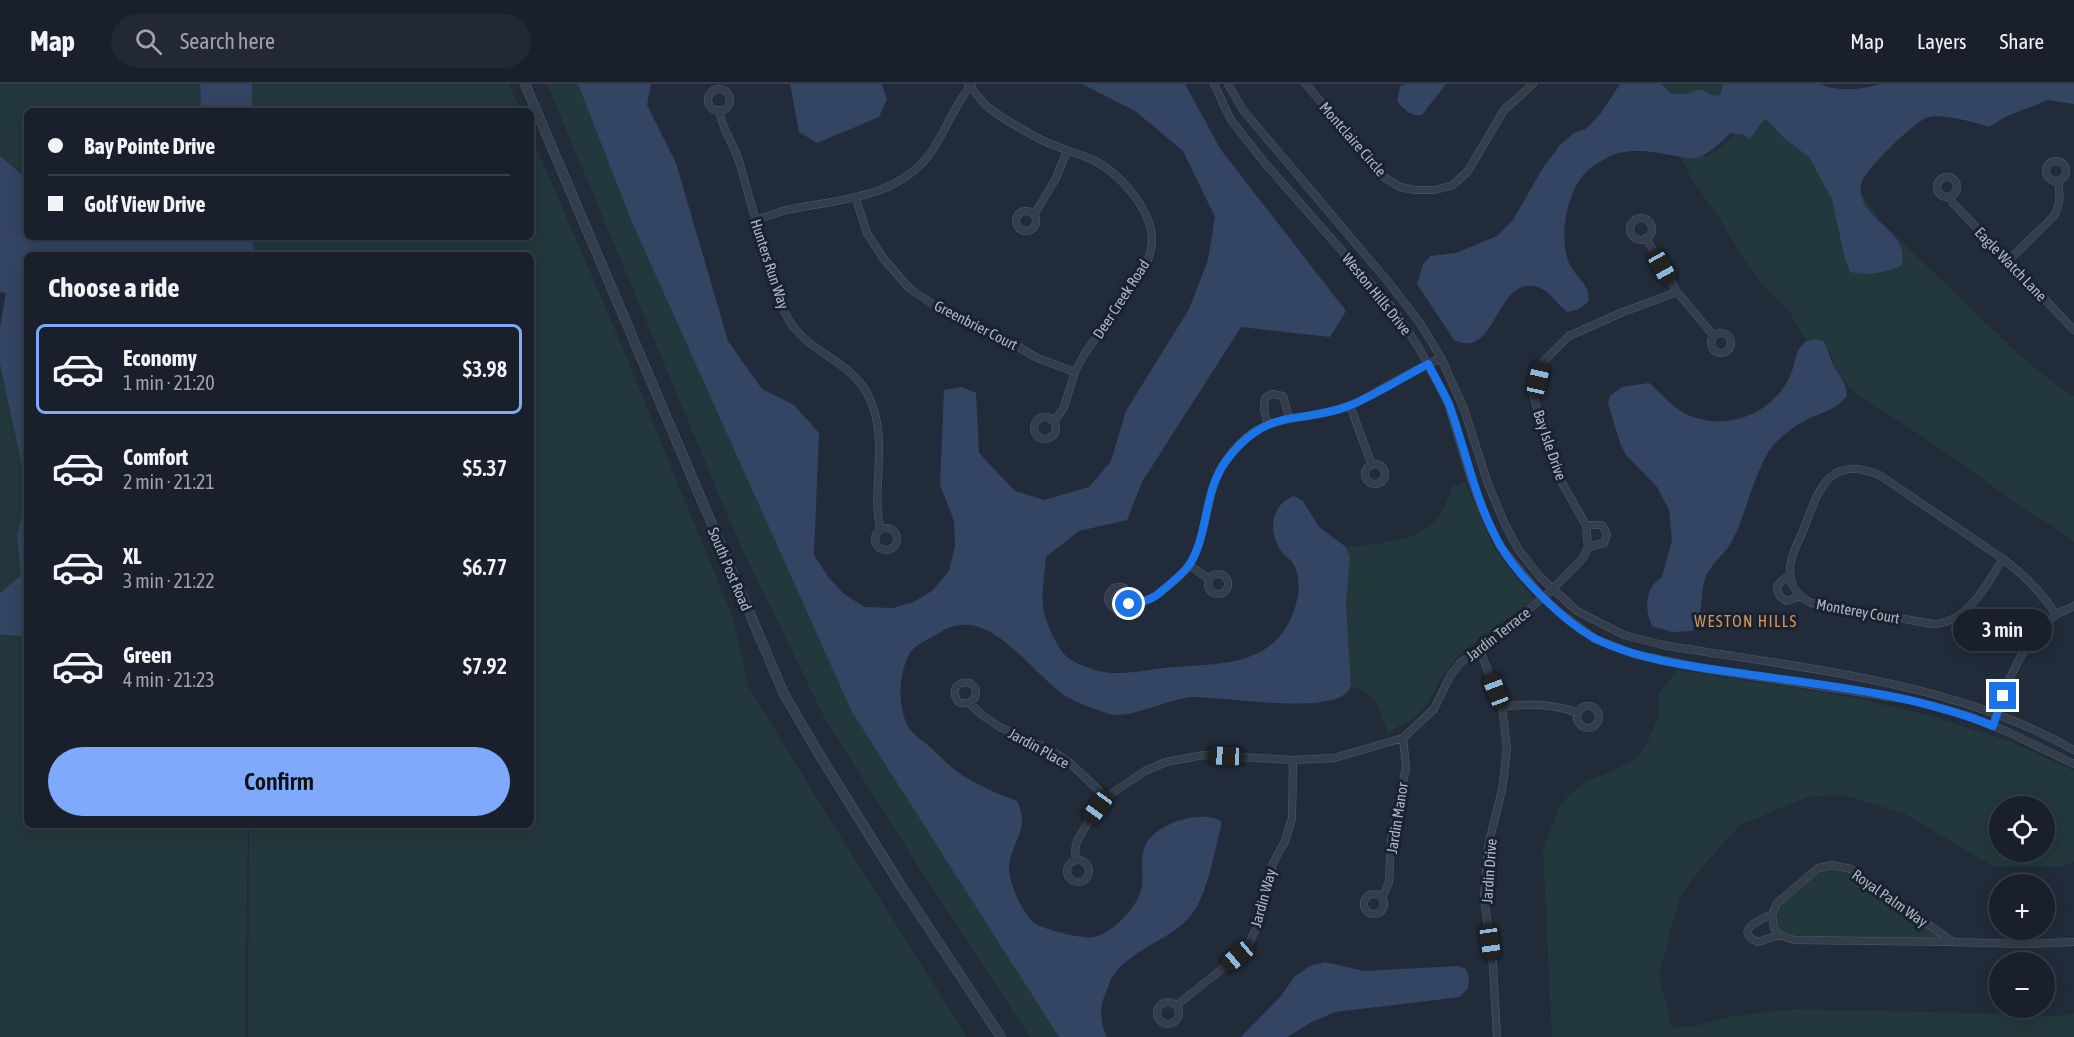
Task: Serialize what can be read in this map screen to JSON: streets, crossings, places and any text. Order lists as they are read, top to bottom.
{
  "streets": {
    "street": [
      "Montclaire Circle",
      "Hunters Run Way",
      "Eagle Watch Lane",
      "Weston Hills Drive",
      "Deer Creek Road",
      "Greenbrier Court",
      "Bay Isle Drive",
      "South Post Road",
      "Monterey Court",
      "Jardin Terrace",
      "Jardin Place",
      "Jardin Manor",
      "Jardin Drive",
      "Jardin Way",
      "Royal Palm Way"
    ]
  },
  "crossings": [
    ["Weston Hills Drive", "Jardin Terrace"],
    ["Deer Creek Road", "Greenbrier Court"],
    ["Jardin Terrace", "Jardin Place"],
    ["Jardin Terrace", "Jardin Manor"],
    ["Jardin Terrace", "Jardin Drive"],
    ["Jardin Terrace", "Jardin Way"]
  ],
  "districts": ["WESTON HILLS"],
  "page": {
    "header": "Map",
    "search": "Search here",
    "nav": ["Map", "Layers", "Share"],
    "banner": ["Bay Pointe Drive", "Golf View Drive"],
    "heading": "Choose a ride",
    "list": [
      {
        "name": "Economy",
        "note": "1 min · 21:20",
        "value": "$3.98"
      },
      {
        "name": "Comfort",
        "note": "2 min · 21:21",
        "value": "$5.37"
      },
      {
        "name": "XL",
        "note": "3 min · 21:22",
        "value": "$6.77"
      },
      {
        "name": "Green",
        "note": "4 min · 21:23",
        "value": "$7.92"
      }
    ],
    "bubble": "3 min",
    "buttons": "Confirm",
    "map_buttons": ["+", "−"]
  }
}
